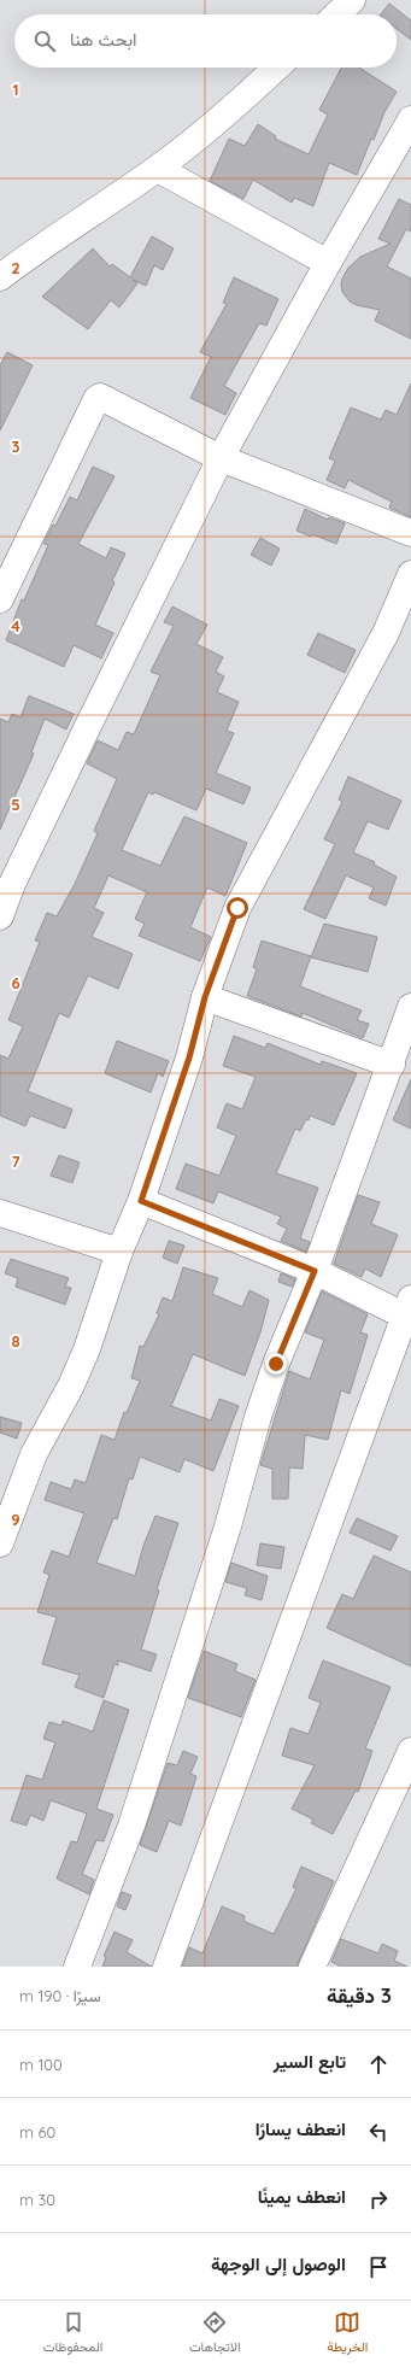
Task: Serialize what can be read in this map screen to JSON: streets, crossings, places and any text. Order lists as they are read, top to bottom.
{
  "page": {
    "search": "ابحث هنا",
    "heading": ["3 دقيقة", "سيرًا · 190 m"],
    "list": [
      ["تابع السير", "100 m"],
      ["انعطف يسارًا", "60 m"],
      ["انعطف يمينًا", "30 m"],
      "الوصول إلى الوجهة"
    ],
    "nav": ["الخريطة", "الاتجاهات", "المحفوظات"]
  },
  "grid": {
    "rows": [
      "1",
      "2",
      "3",
      "4",
      "5",
      "6",
      "7",
      "8",
      "9"
    ]
  }
}
